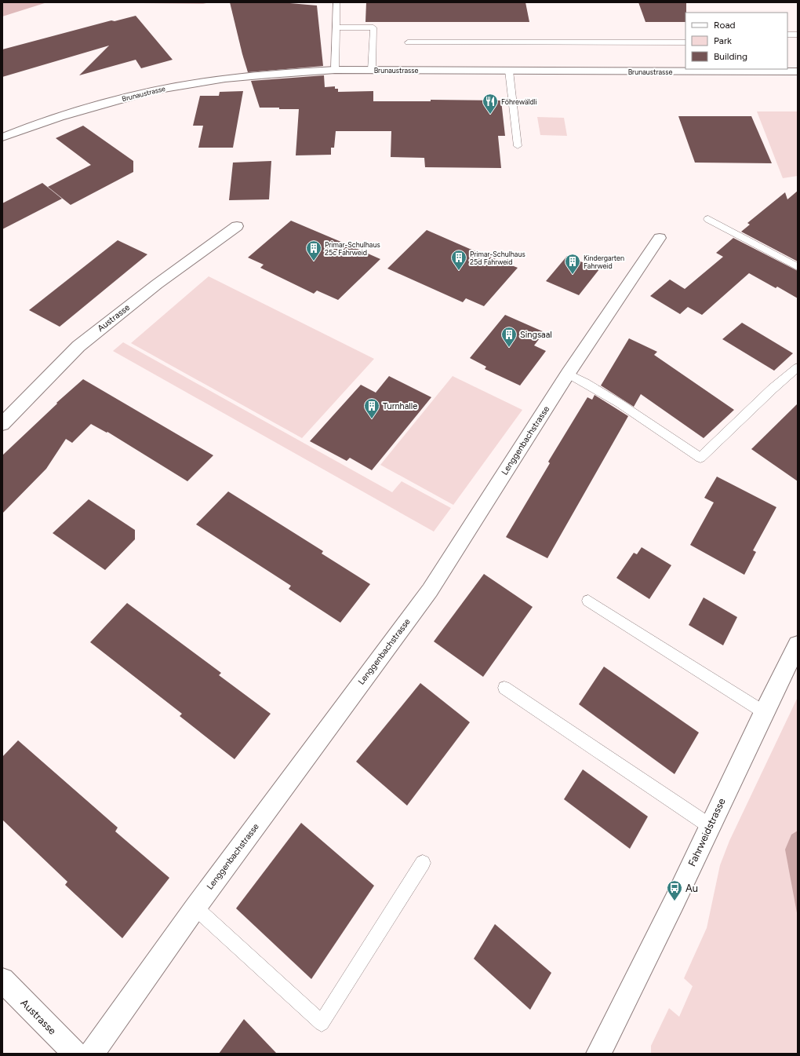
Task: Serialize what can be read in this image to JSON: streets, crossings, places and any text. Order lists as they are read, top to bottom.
{
  "streets": {
    "street": [
      "Brunaustrasse",
      "Austrasse",
      "Lenggenbachstrasse",
      "Fahrweidstrasse"
    ]
  },
  "places": {
    "restaurant": ["Föhrewäldli"],
    "building": [
      "Primar-Schulhaus 25c Fahrweid",
      "Primar-Schulhaus 25d Fahrweid",
      "Kindergarten Fahrweid",
      "Singsaal",
      "Turnhalle"
    ],
    "bus stop": ["Au"]
  },
  "legend": ["Road", "Park", "Building"]
}
